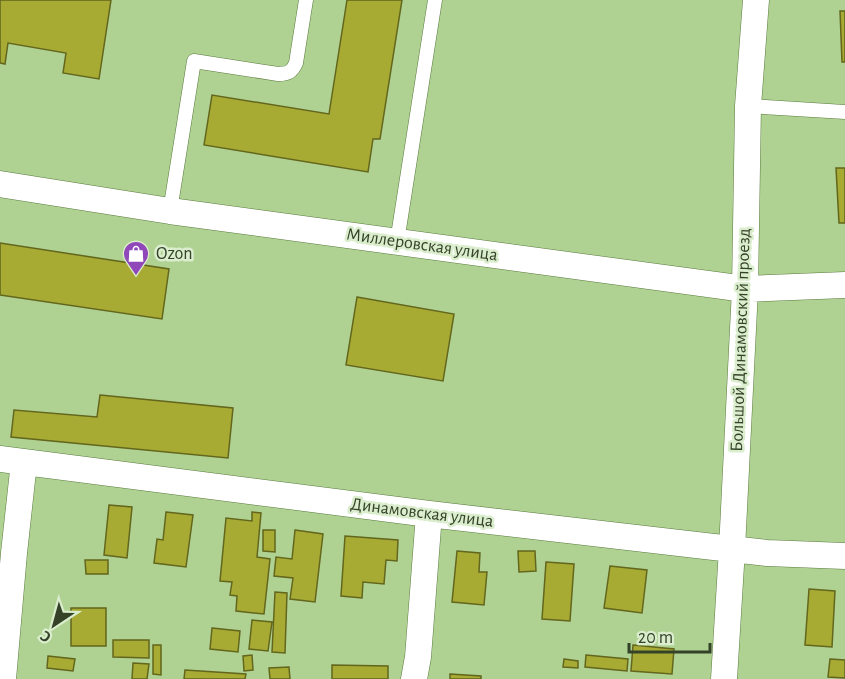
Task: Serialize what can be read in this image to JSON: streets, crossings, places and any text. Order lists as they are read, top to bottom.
{
  "streets": {
    "street": ["Миллеровская улица", "Большой Динамовский проезд", "Динамовская улица"]
  },
  "crossings": [
    ["Миллеровская улица", "Большой Динамовский проезд"],
    ["Большой Динамовский проезд", "Динамовская улица"]
  ],
  "places": {
    "shop": ["Ozon"]
  },
  "scale_bar": "20 m",
  "north": "bottom left"
}
